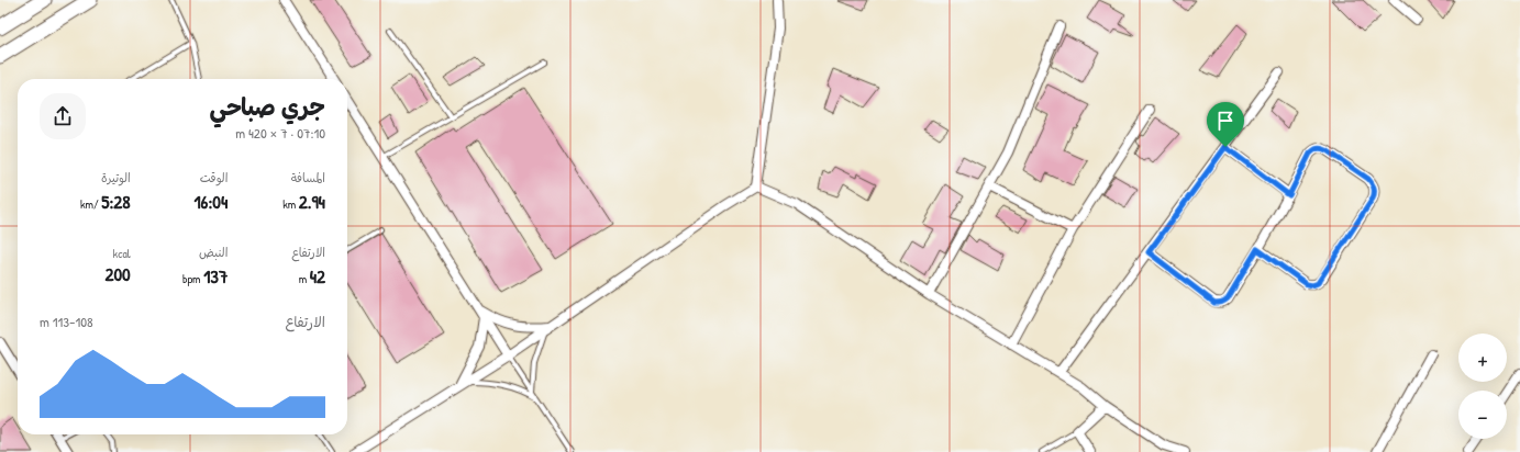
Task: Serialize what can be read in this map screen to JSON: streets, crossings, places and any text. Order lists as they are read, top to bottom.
{
  "page": {
    "heading": ["جري صباحي", "07:10 · 7 × 420 m"],
    "stats": [
      ["المسافة", "2.94 km"],
      ["الوقت", "16:04"],
      ["الوتيرة", "5:28 /km"],
      ["الارتفاع", "42 m"],
      ["النبض", "137 bpm"],
      ["kcal", "200"]
    ],
    "chart": ["الارتفاع", "108–113 m"],
    "map_buttons": ["+", "−"]
  }
}
